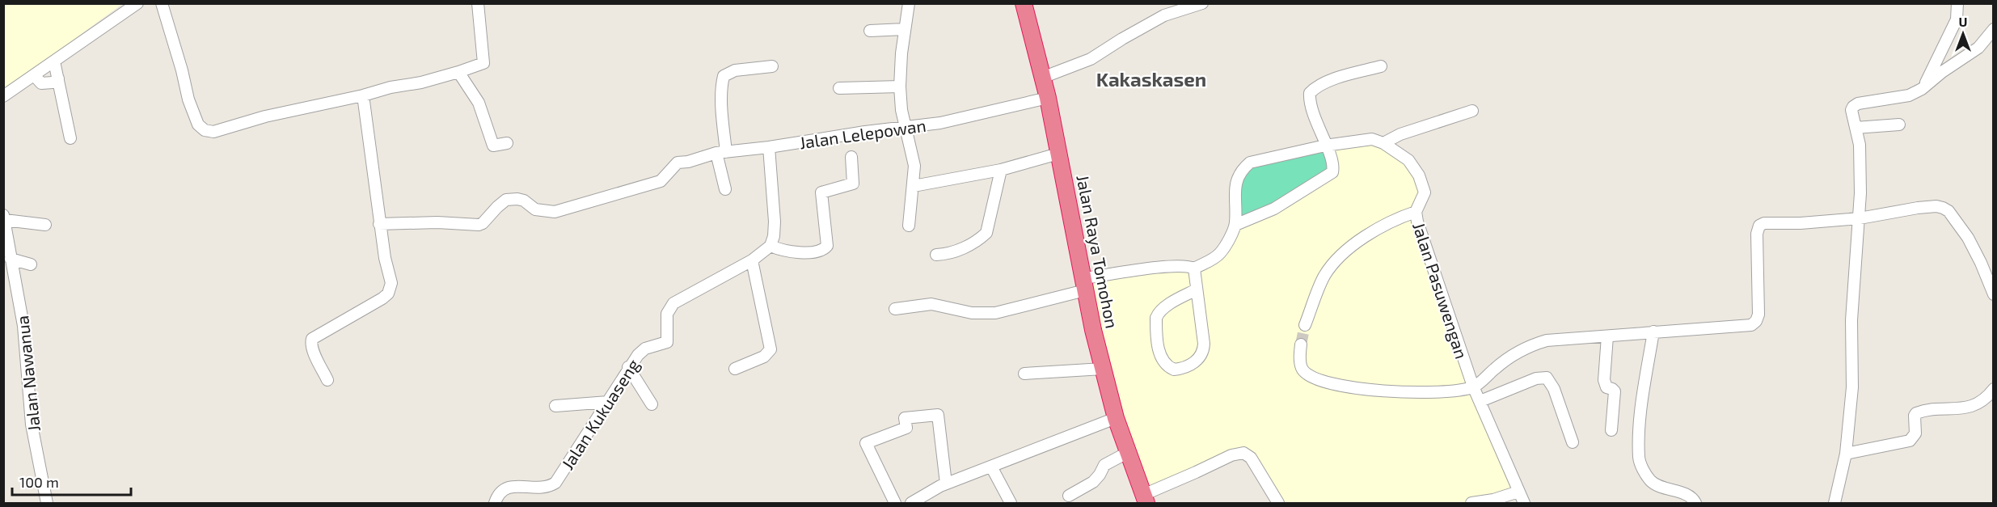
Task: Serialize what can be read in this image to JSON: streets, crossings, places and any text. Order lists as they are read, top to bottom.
{
  "streets": {
    "highway": ["Jalan Raya Tomohon"],
    "street": [
      "Jalan Lelepowan",
      "Jalan Pasuwengan",
      "Jalan Nawanua",
      "Jalan Kukuaseng"
    ]
  },
  "crossings": [
    ["Jalan Lelepowan", "Jalan Raya Tomohon"]
  ],
  "districts": ["Kakaskasen"],
  "scale_bar": "100 m",
  "north": "top"
}
